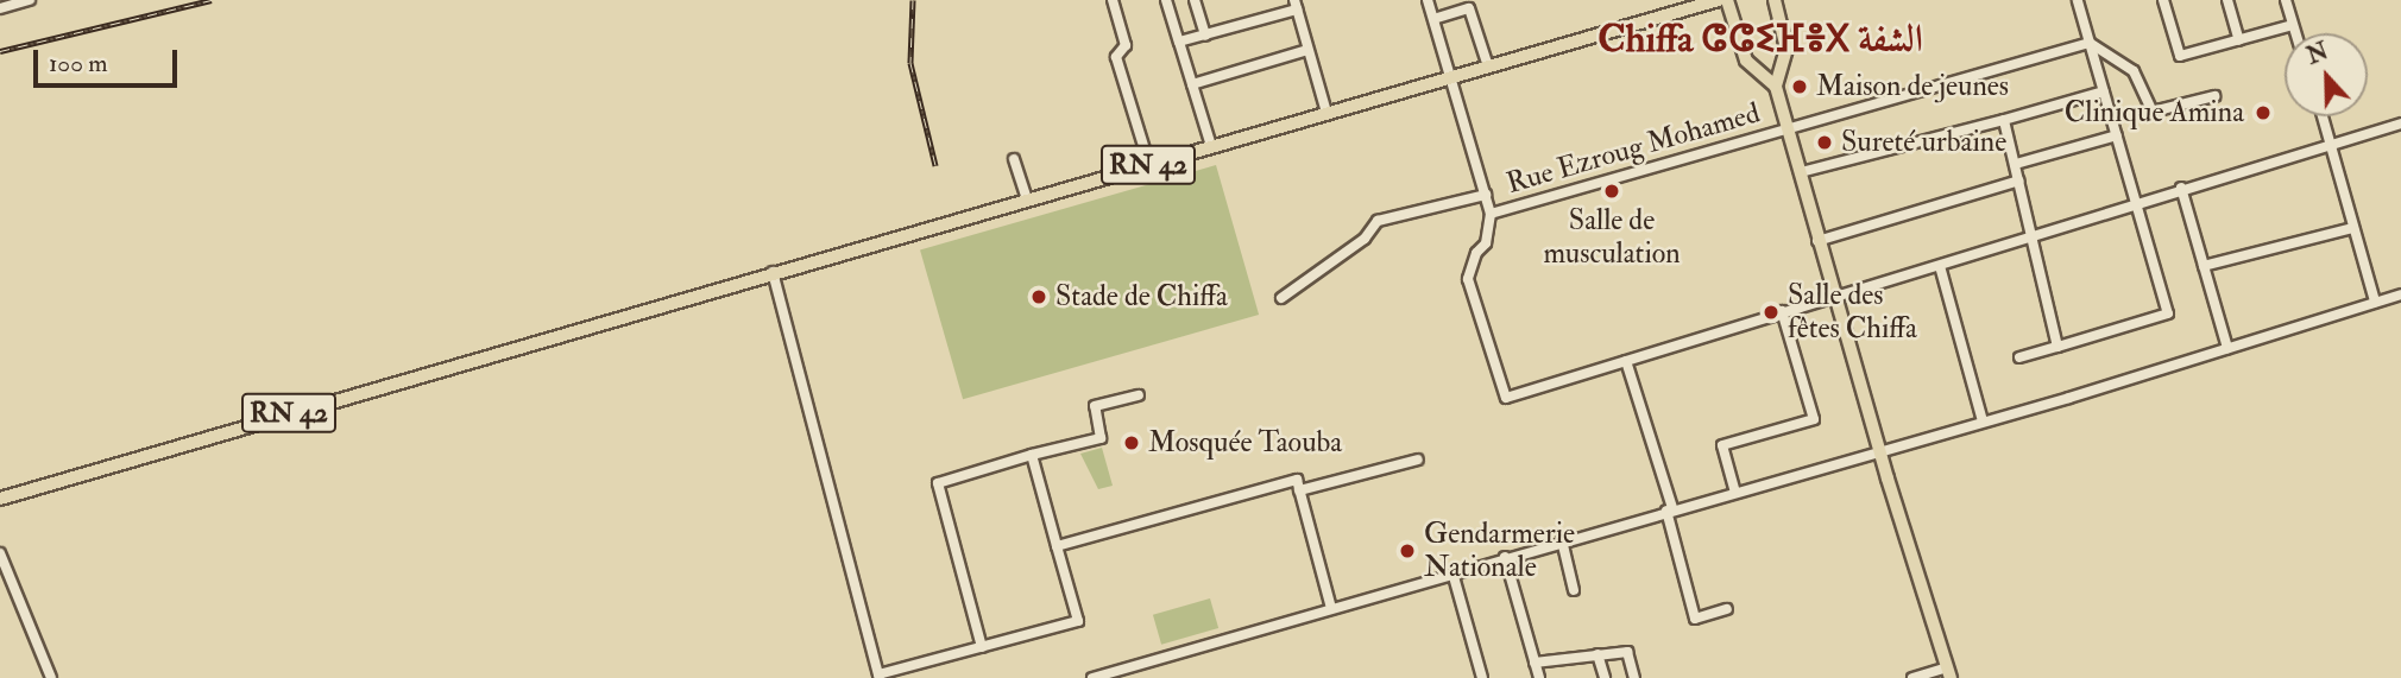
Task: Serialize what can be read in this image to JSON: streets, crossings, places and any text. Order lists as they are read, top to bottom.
{
  "streets": {
    "main road": ["RN 42"],
    "street": ["Rue Ezroug Mohamed"]
  },
  "districts": ["Chiffa ⵛⵛⵉⴼⴻⵝ الشفة"],
  "places": [
    "Maison de jeunes",
    "Clinique Amina",
    "Sureté urbaine",
    "Salle de musculation",
    "Stade de Chiffa",
    "Salle des fêtes Chiffa",
    "Mosquée Taouba",
    "Gendarmerie Nationale"
  ],
  "scale_bar": "100 m",
  "north": "top"
}
